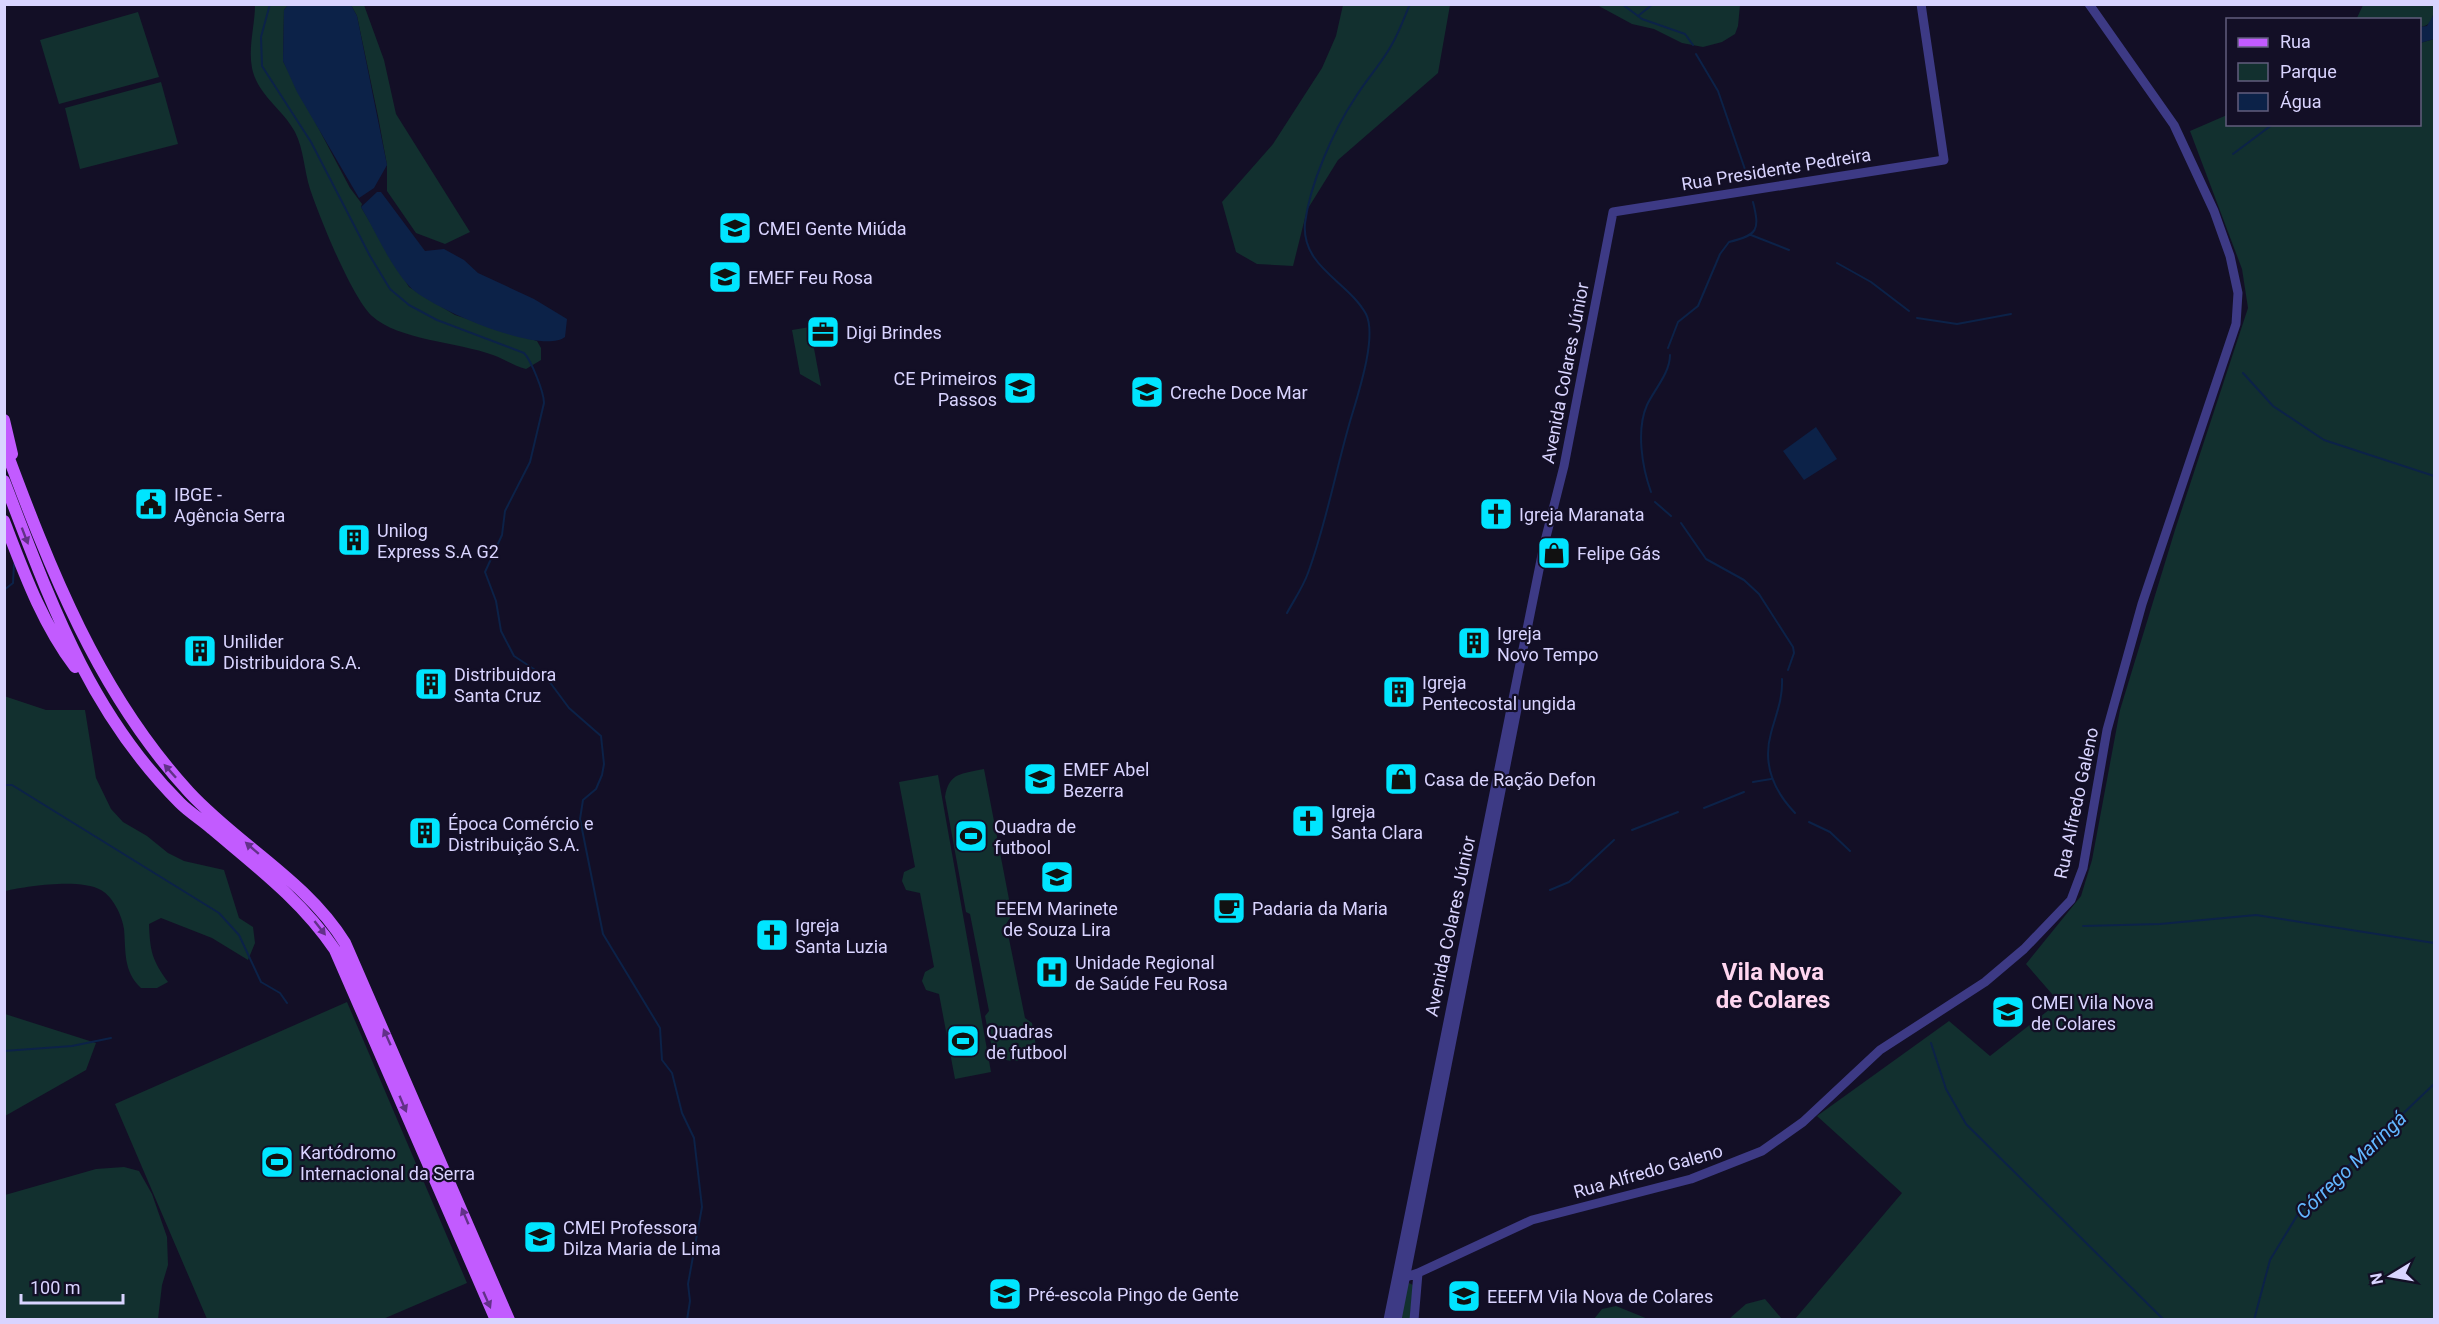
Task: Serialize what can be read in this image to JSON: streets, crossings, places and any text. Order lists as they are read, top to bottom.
{
  "streets": {
    "street": ["Rua Presidente Pedreira", "Avenida Colares Júnior", "Rua Alfredo Galeno"]
  },
  "crossings": [
    ["Rua Presidente Pedreira", "Avenida Colares Júnior"],
    ["Avenida Colares Júnior", "Rua Alfredo Galeno"]
  ],
  "districts": ["Vila Nova de Colares"],
  "water": ["Córrego Maringá"],
  "places": {
    "school or university": [
      "CMEI Gente Miúda",
      "EMEF Feu Rosa",
      "CE Primeiros Passos",
      "Creche Doce Mar",
      "EMEF Abel Bezerra",
      "EEEM Marinete de Souza Lira",
      "CMEI Vila Nova de Colares",
      "CMEI Professora Dilza Maria de Lima",
      "Pré-escola Pingo de Gente",
      "EEEFM Vila Nova de Colares"
    ],
    "office": ["Digi Brindes"],
    "public building": ["IBGE - Agência Serra"],
    "church": ["Igreja Maranata", "Igreja Santa Clara", "Igreja Santa Luzia"],
    "building": [
      "Unilog Express S.A G2",
      "Igreja Novo Tempo",
      "Unilider Distribuidora S.A.",
      "Distribuidora Santa Cruz",
      "Igreja Pentecostal ungida",
      "Época Comércio e Distribuição S.A."
    ],
    "shop": ["Felipe Gás", "Casa de Ração Defon"],
    "sports": ["Quadra de futbool", "Quadras de futbool", "Kartódromo Internacional da Serra"],
    "cafe": ["Padaria da Maria"],
    "hospital": ["Unidade Regional de Saúde Feu Rosa"]
  },
  "legend": ["Rua", "Parque", "Água"],
  "scale_bar": "100 m",
  "north": "left"
}
